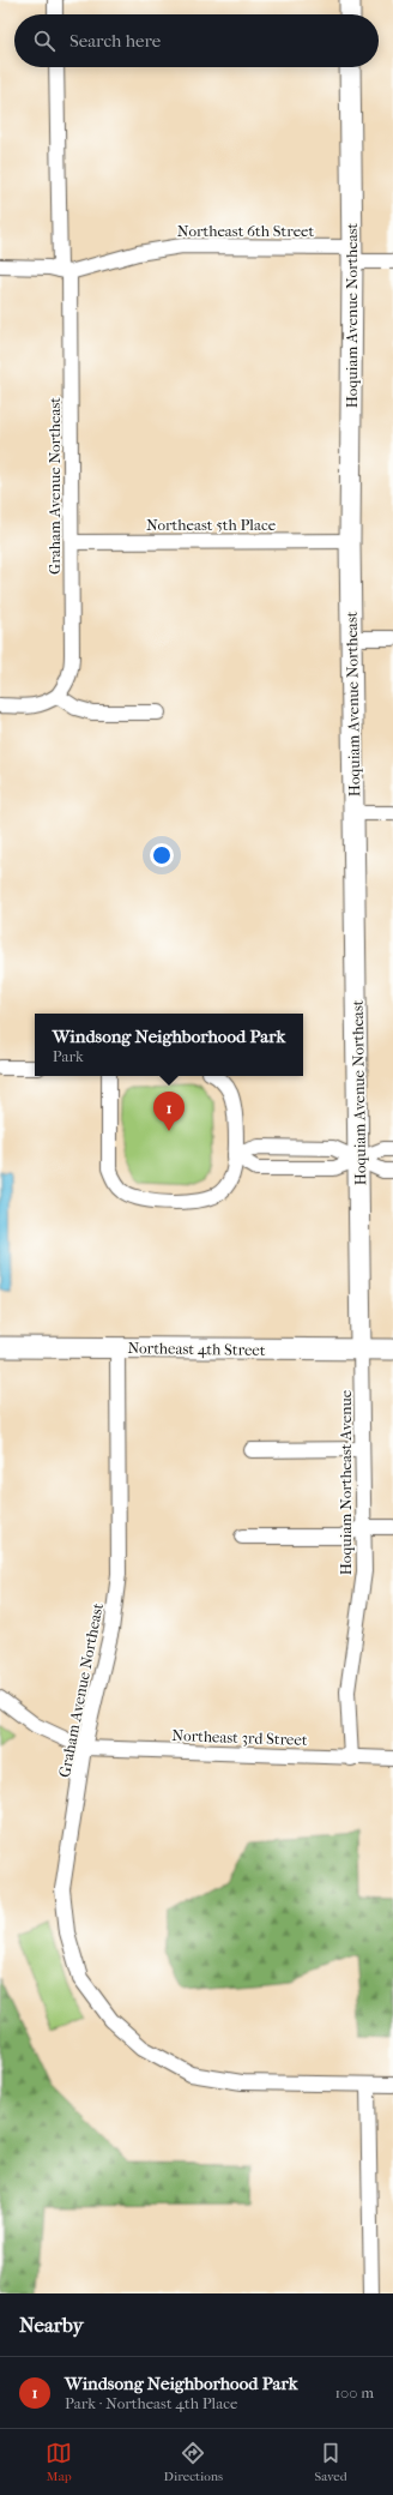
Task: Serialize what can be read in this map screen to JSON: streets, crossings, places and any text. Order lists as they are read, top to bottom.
{
  "streets": {
    "street": [
      "Northeast 6th Street",
      "Hoquiam Avenue Northeast",
      "Graham Avenue Northeast",
      "Northeast 5th Place",
      "Northeast 4th Street",
      "Hoquiam Northeast Avenue",
      "Northeast 3rd Street"
    ]
  },
  "crossings": [
    ["Northeast 6th Street", "Hoquiam Avenue Northeast"],
    ["Northeast 6th Street", "Graham Avenue Northeast"],
    ["Hoquiam Avenue Northeast", "Northeast 5th Place"],
    ["Hoquiam Avenue Northeast", "Northeast 4th Street"],
    ["Hoquiam Avenue Northeast", "Hoquiam Northeast Avenue"],
    ["Graham Avenue Northeast", "Northeast 5th Place"],
    ["Graham Avenue Northeast", "Northeast 4th Street"],
    ["Graham Avenue Northeast", "Northeast 3rd Street"],
    ["Northeast 4th Street", "Hoquiam Northeast Avenue"],
    ["Hoquiam Northeast Avenue", "Northeast 3rd Street"]
  ],
  "page": {
    "search": "Search here",
    "popup": ["Windsong Neighborhood Park", "Park"],
    "pins": "1",
    "heading": "Nearby",
    "list": [
      {
        "mark": "1",
        "name": "Windsong Neighborhood Park",
        "note": "Park · Northeast 4th Place",
        "value": "100 m"
      }
    ],
    "nav": ["Map", "Directions", "Saved"]
  }
}
